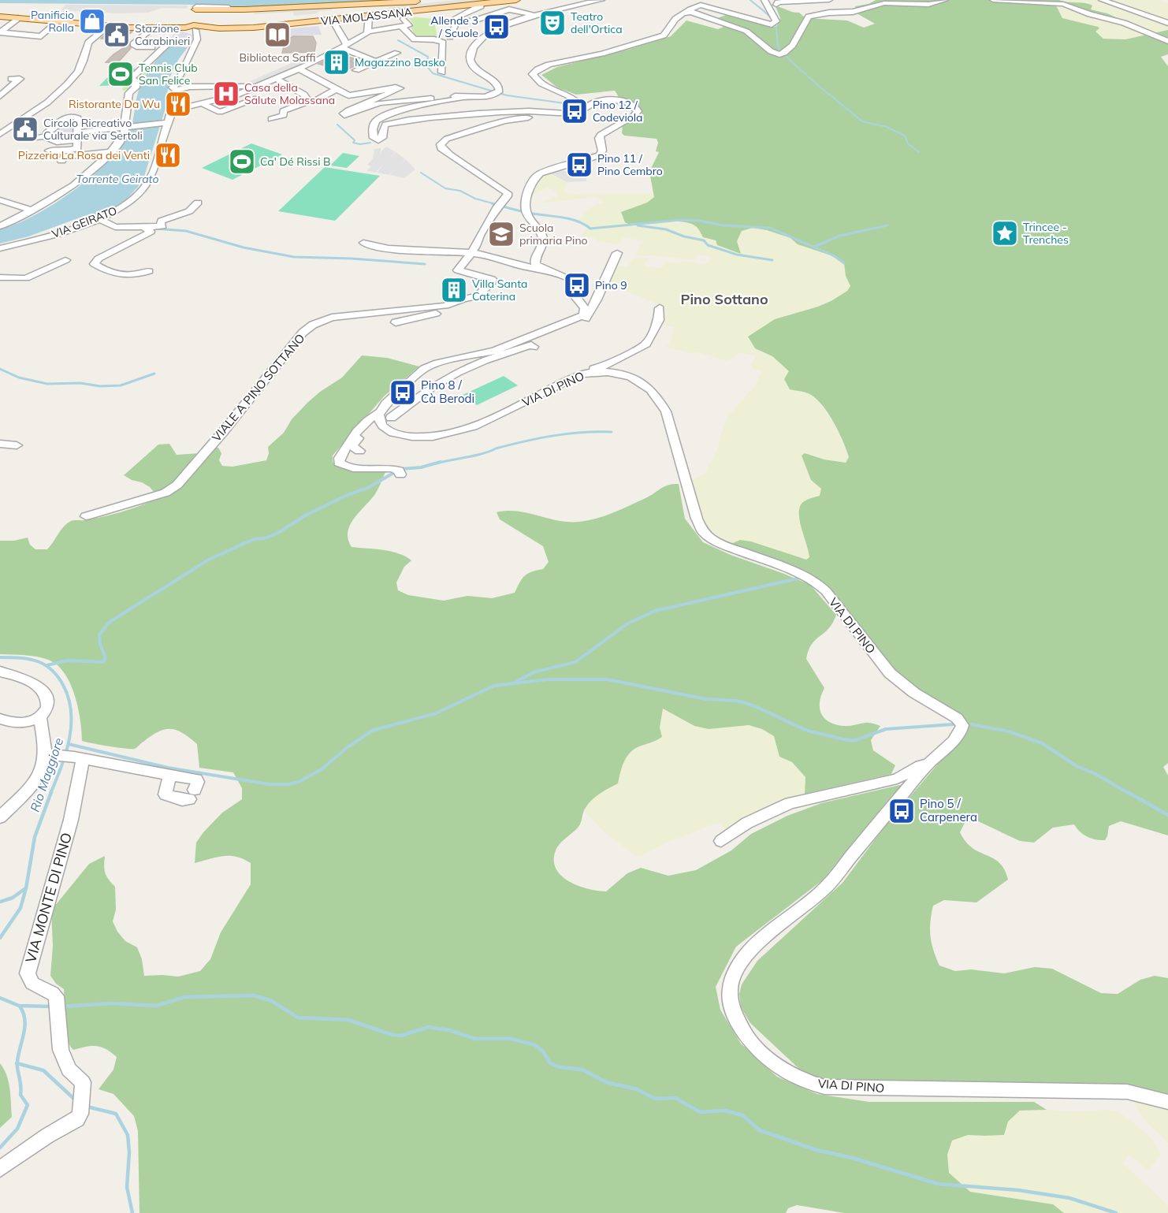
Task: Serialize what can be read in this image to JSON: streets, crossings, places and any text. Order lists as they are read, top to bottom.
{
  "streets": {
    "main road": ["VIA MOLASSANA"],
    "street": [
      "VIA GEIRATO",
      "VIALE A PINO SOTTANO",
      "VIA DI PINO",
      "VIA MONTE DI PINO"
    ]
  },
  "crossings": [
    ["VIA MOLASSANA", "VIA GEIRATO"]
  ],
  "districts": ["Pino Sottano"],
  "water": ["Torrente Geirato", "Rio Maggiore"],
  "places": {
    "shop": ["Panificio Rolla"],
    "theatre": ["Teatro dell'Ortica"],
    "bus stop": [
      "Allende 3 / Scuole",
      "Pino 12 / Codeviola",
      "Pino 11 / Pino Cembro",
      "Pino 9",
      "Pino 8 / Cà Berodi",
      "Pino 5 / Carpenera"
    ],
    "public building": ["Stazione Carabinieri", "Circolo Ricreativo Culturale via Sertoli"],
    "library": ["Biblioteca Saffi"],
    "building": ["Magazzino Basko", "Villa Santa Caterina"],
    "sports": ["Tennis Club San Felice", "Ca' Dé Rissi B"],
    "hospital": ["Casa della Salute Molassana"],
    "restaurant": ["Ristorante Da Wu", "Pizzeria La Rosa dei Venti"],
    "place": ["Trincee - Trenches"],
    "school or university": ["Scuola primaria Pino"]
  }
}
